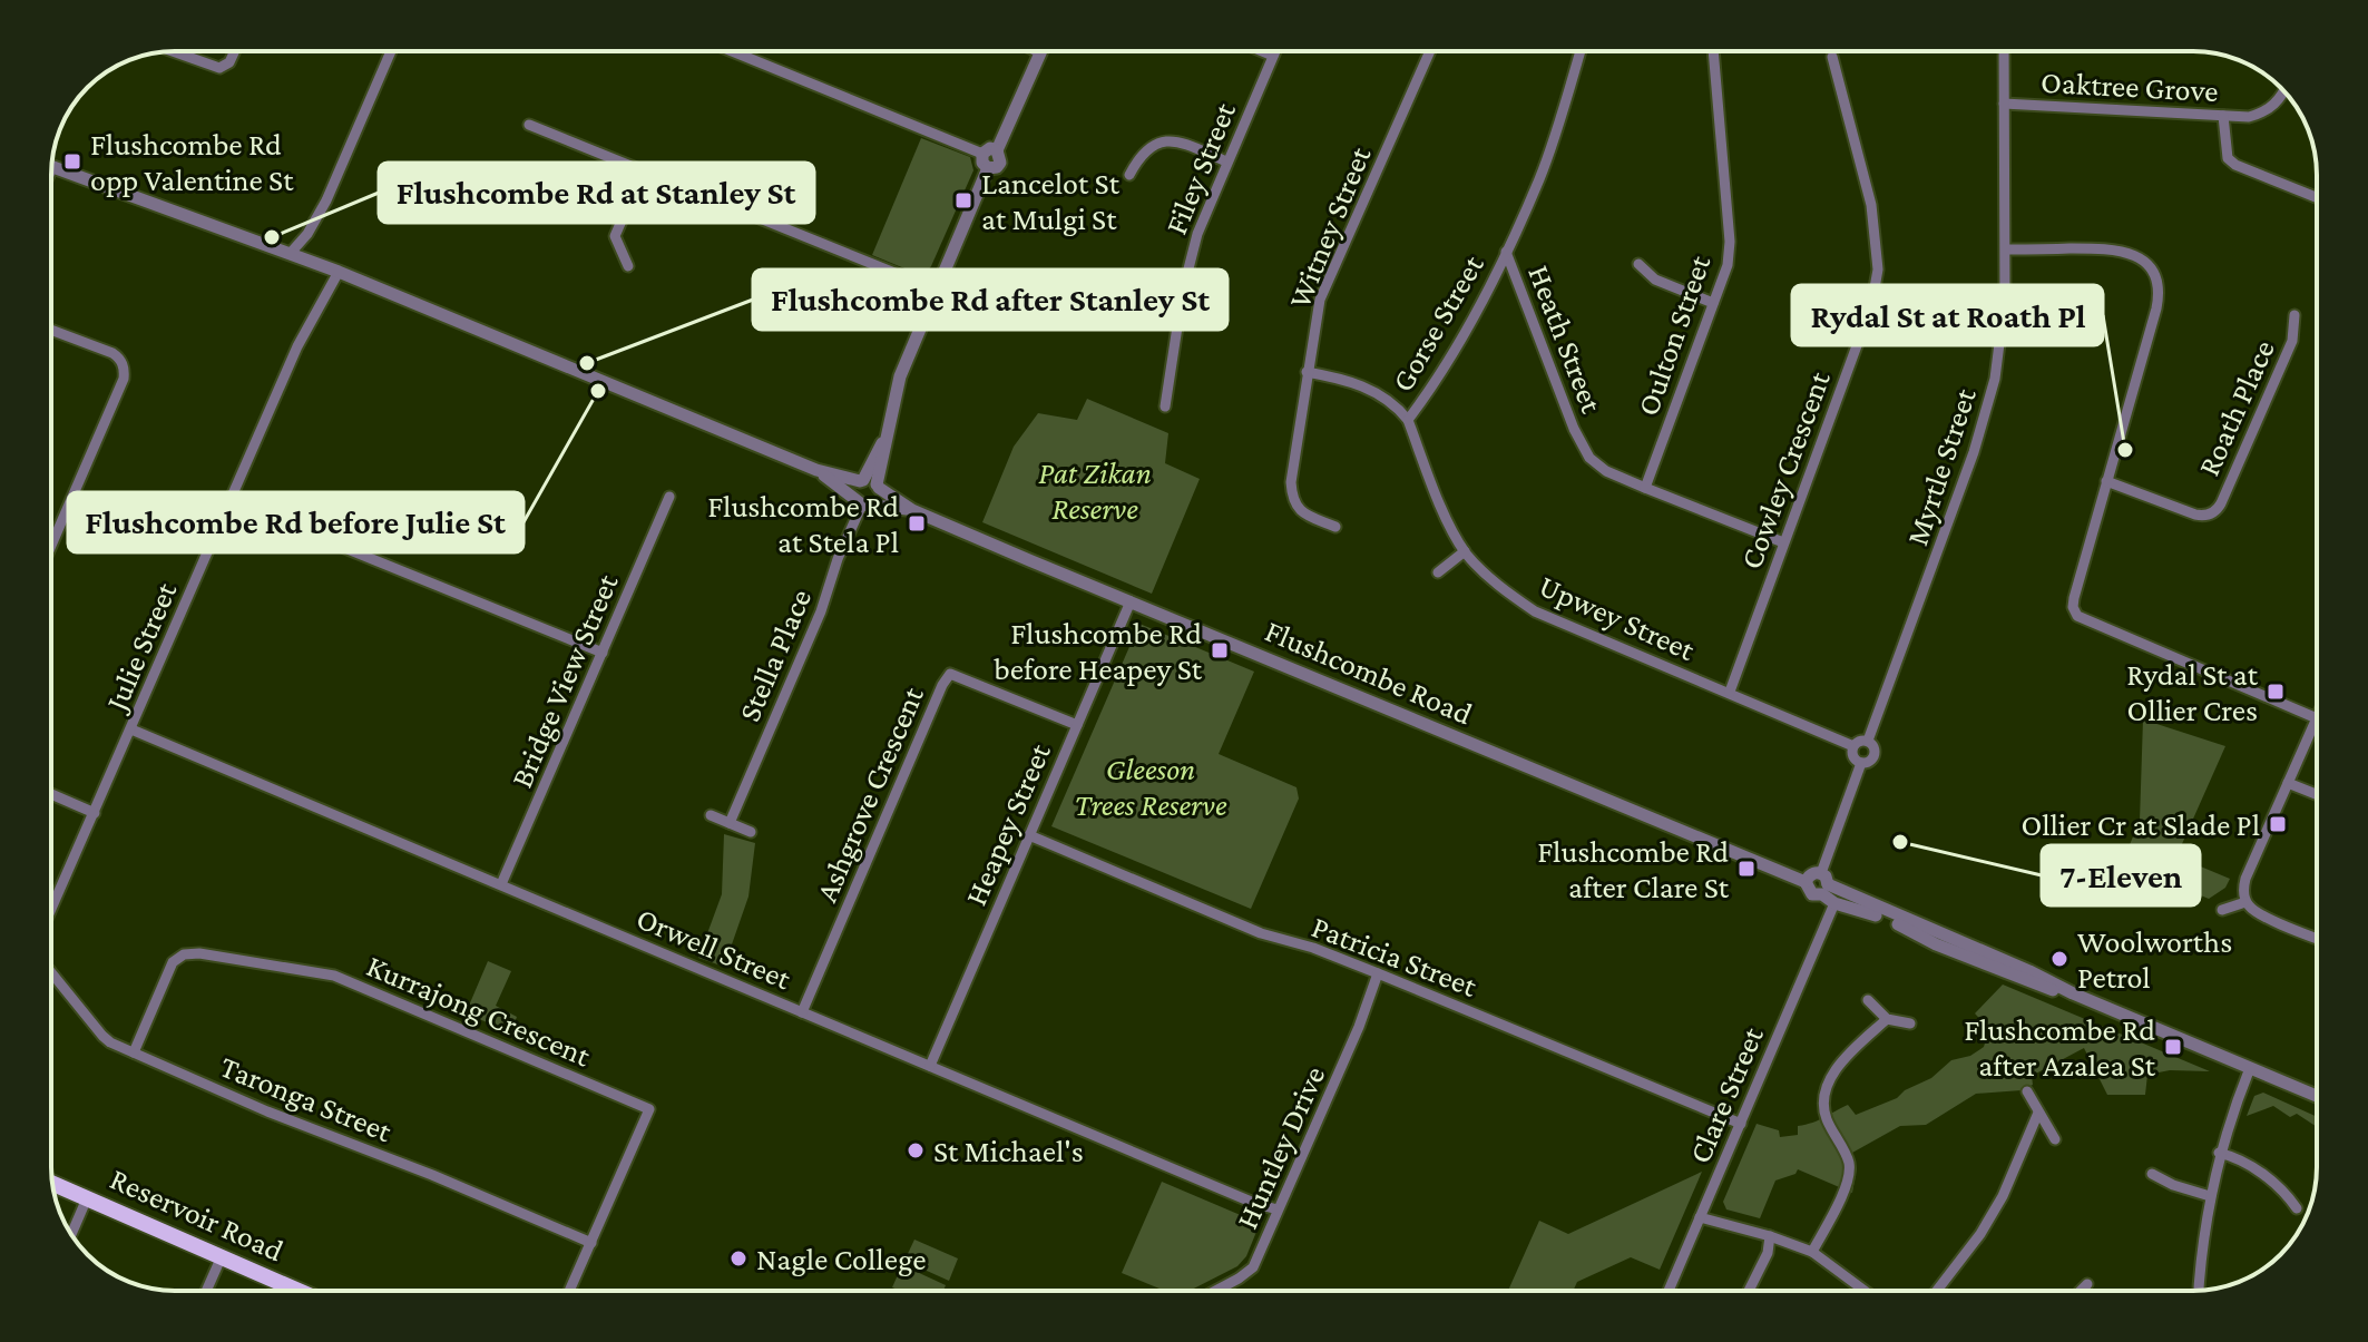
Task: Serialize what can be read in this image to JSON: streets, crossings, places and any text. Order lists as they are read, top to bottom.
{
  "streets": {
    "main road": ["Reservoir Road"],
    "street": [
      "Oaktree Grove",
      "Filey Street",
      "Witney Street",
      "Gorse Street",
      "Oulton Street",
      "Heath Street",
      "Roath Place",
      "Myrtle Street",
      "Cowley Crescent",
      "Upwey Street",
      "Julie Street",
      "Stella Place",
      "Flushcombe Road",
      "Bridge View Street",
      "Ashgrove Crescent",
      "Heapey Street",
      "Orwell Street",
      "Patricia Street",
      "Kurrajong Crescent",
      "Clare Street",
      "Taronga Street",
      "Huntley Drive"
    ]
  },
  "crossings": [
    ["Oaktree Grove", "Myrtle Street"],
    ["Witney Street", "Upwey Street"],
    ["Gorse Street", "Heath Street"],
    ["Gorse Street", "Upwey Street"],
    ["Oulton Street", "Heath Street"],
    ["Heath Street", "Cowley Crescent"],
    ["Myrtle Street", "Upwey Street"],
    ["Cowley Crescent", "Upwey Street"],
    ["Julie Street", "Flushcombe Road"],
    ["Julie Street", "Orwell Street"],
    ["Stella Place", "Flushcombe Road"],
    ["Flushcombe Road", "Heapey Street"],
    ["Bridge View Street", "Orwell Street"],
    ["Ashgrove Crescent", "Heapey Street"],
    ["Ashgrove Crescent", "Orwell Street"],
    ["Heapey Street", "Orwell Street"],
    ["Heapey Street", "Patricia Street"],
    ["Orwell Street", "Huntley Drive"],
    ["Patricia Street", "Clare Street"],
    ["Patricia Street", "Huntley Drive"],
    ["Kurrajong Crescent", "Taronga Street"]
  ],
  "parks": ["Pat Zikan Reserve", "Gleeson Trees Reserve"],
  "places": {
    "transit": [
      "Flushcombe Rd opp Valentine St",
      "Lancelot St at Mulgi St",
      "Flushcombe Rd at Stela Pl",
      "Flushcombe Rd before Heapey St",
      "Rydal St at Ollier Cres",
      "Ollier Cr at Slade Pl",
      "Flushcombe Rd after Clare St",
      "Flushcombe Rd after Azalea St"
    ],
    "other": [
      "Flushcombe Rd at Stanley St",
      "Flushcombe Rd after Stanley St",
      "Flushcombe Rd before Julie St",
      "Rydal St at Roath Pl",
      "7-Eleven",
      "Woolworths Petrol",
      "St Michael's",
      "Nagle College"
    ]
  }
}
